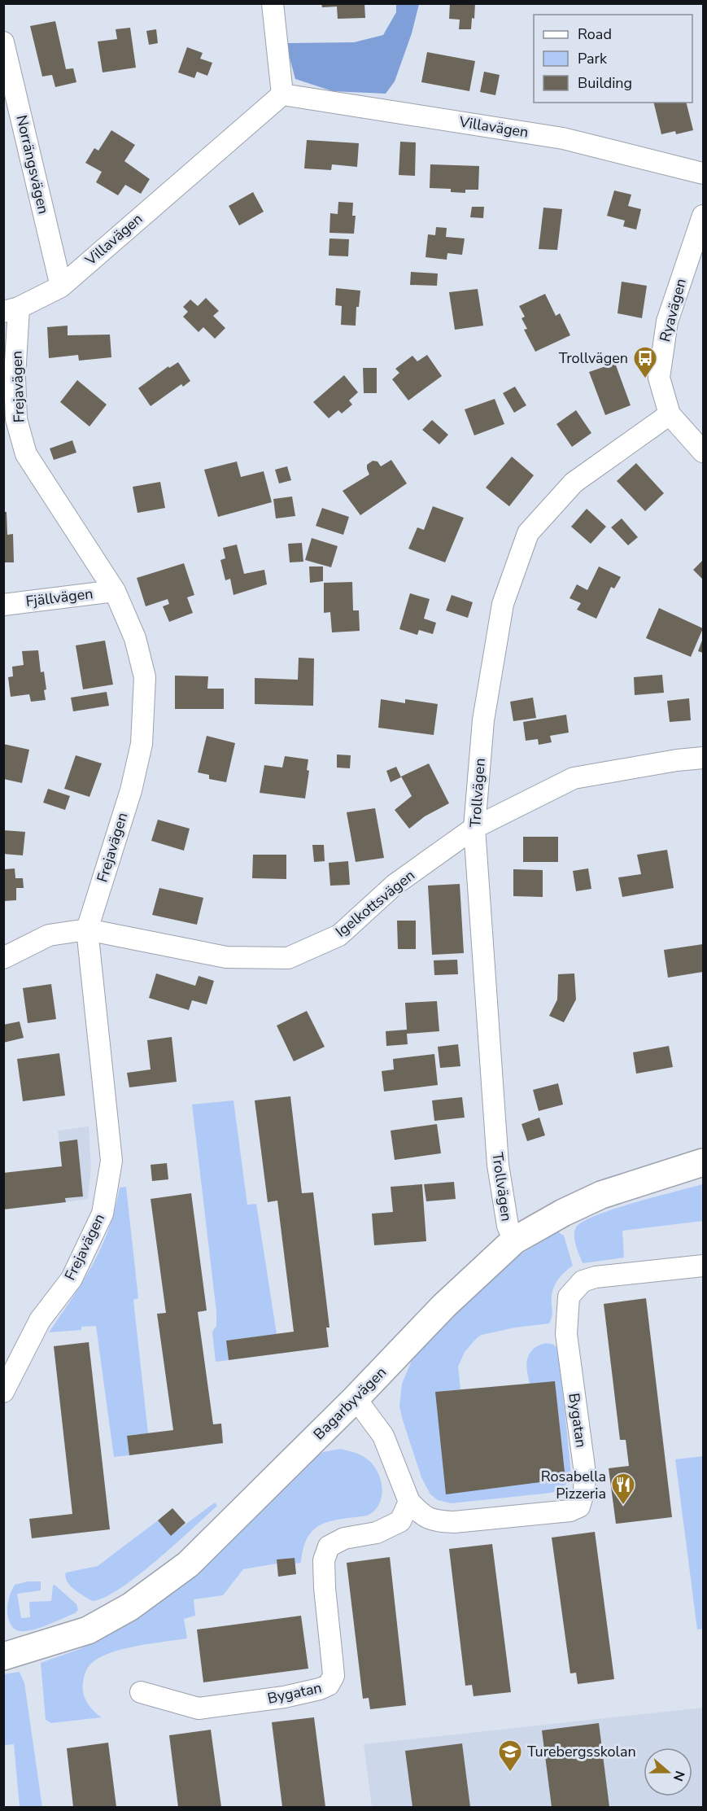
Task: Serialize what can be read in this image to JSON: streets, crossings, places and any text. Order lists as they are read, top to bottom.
{
  "streets": {
    "street": [
      "Villavägen",
      "Norrängsvägen",
      "Ryavägen",
      "Frejavägen",
      "Fjällvägen",
      "Trollvägen",
      "Igelkottsvägen",
      "Bagarbyvägen",
      "Bygatan"
    ]
  },
  "crossings": [
    ["Villavägen", "Norrängsvägen"],
    ["Villavägen", "Frejavägen"],
    ["Ryavägen", "Trollvägen"],
    ["Frejavägen", "Fjällvägen"],
    ["Frejavägen", "Igelkottsvägen"],
    ["Trollvägen", "Igelkottsvägen"],
    ["Trollvägen", "Bagarbyvägen"],
    ["Bagarbyvägen", "Bygatan"]
  ],
  "places": {
    "bus stop": ["Trollvägen"],
    "restaurant": ["Rosabella Pizzeria"],
    "school or university": ["Turebergsskolan"]
  },
  "legend": ["Road", "Park", "Building"],
  "north": "right"
}
